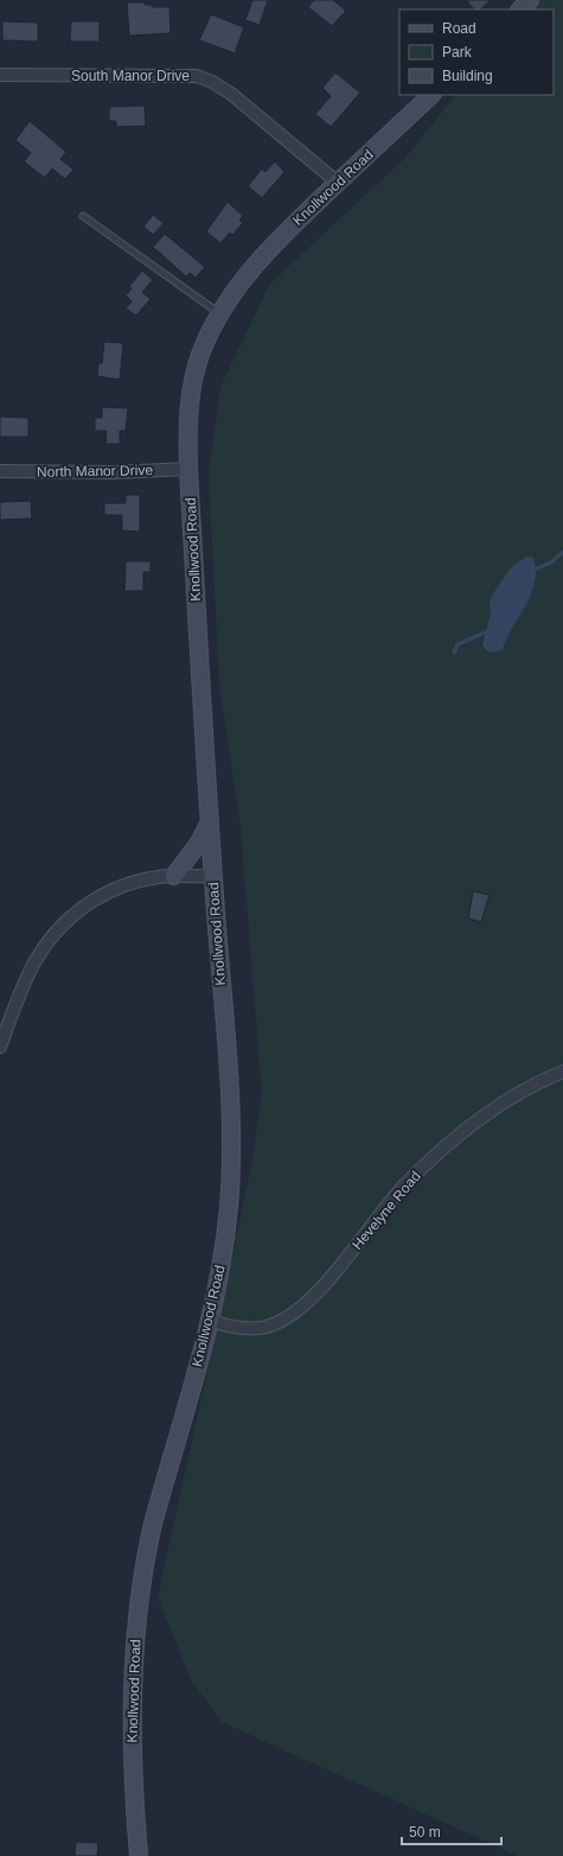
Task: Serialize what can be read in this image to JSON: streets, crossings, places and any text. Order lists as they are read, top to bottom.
{
  "streets": {
    "main road": ["Knollwood Road"],
    "street": ["South Manor Drive", "North Manor Drive", "Hevelyne Road"]
  },
  "crossings": [
    ["South Manor Drive", "Knollwood Road"],
    ["Knollwood Road", "North Manor Drive"],
    ["Knollwood Road", "Hevelyne Road"]
  ],
  "legend": ["Road", "Park", "Building"],
  "scale_bar": "50 m"
}
